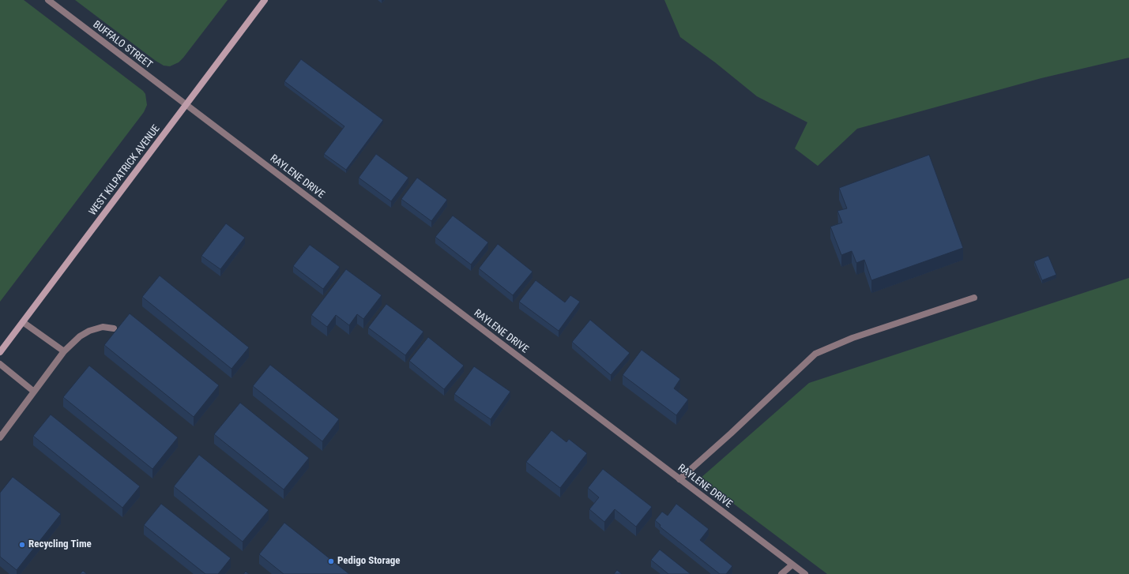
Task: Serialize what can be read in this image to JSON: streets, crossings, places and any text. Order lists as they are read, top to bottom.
{
  "streets": {
    "main road": ["WEST KILPATRICK AVENUE"],
    "street": ["BUFFALO STREET", "RAYLENE DRIVE"]
  },
  "crossings": [
    ["BUFFALO STREET", "WEST KILPATRICK AVENUE"],
    ["BUFFALO STREET", "RAYLENE DRIVE"],
    ["WEST KILPATRICK AVENUE", "RAYLENE DRIVE"]
  ],
  "places": ["Recycling Time", "Pedigo Storage"]
}
